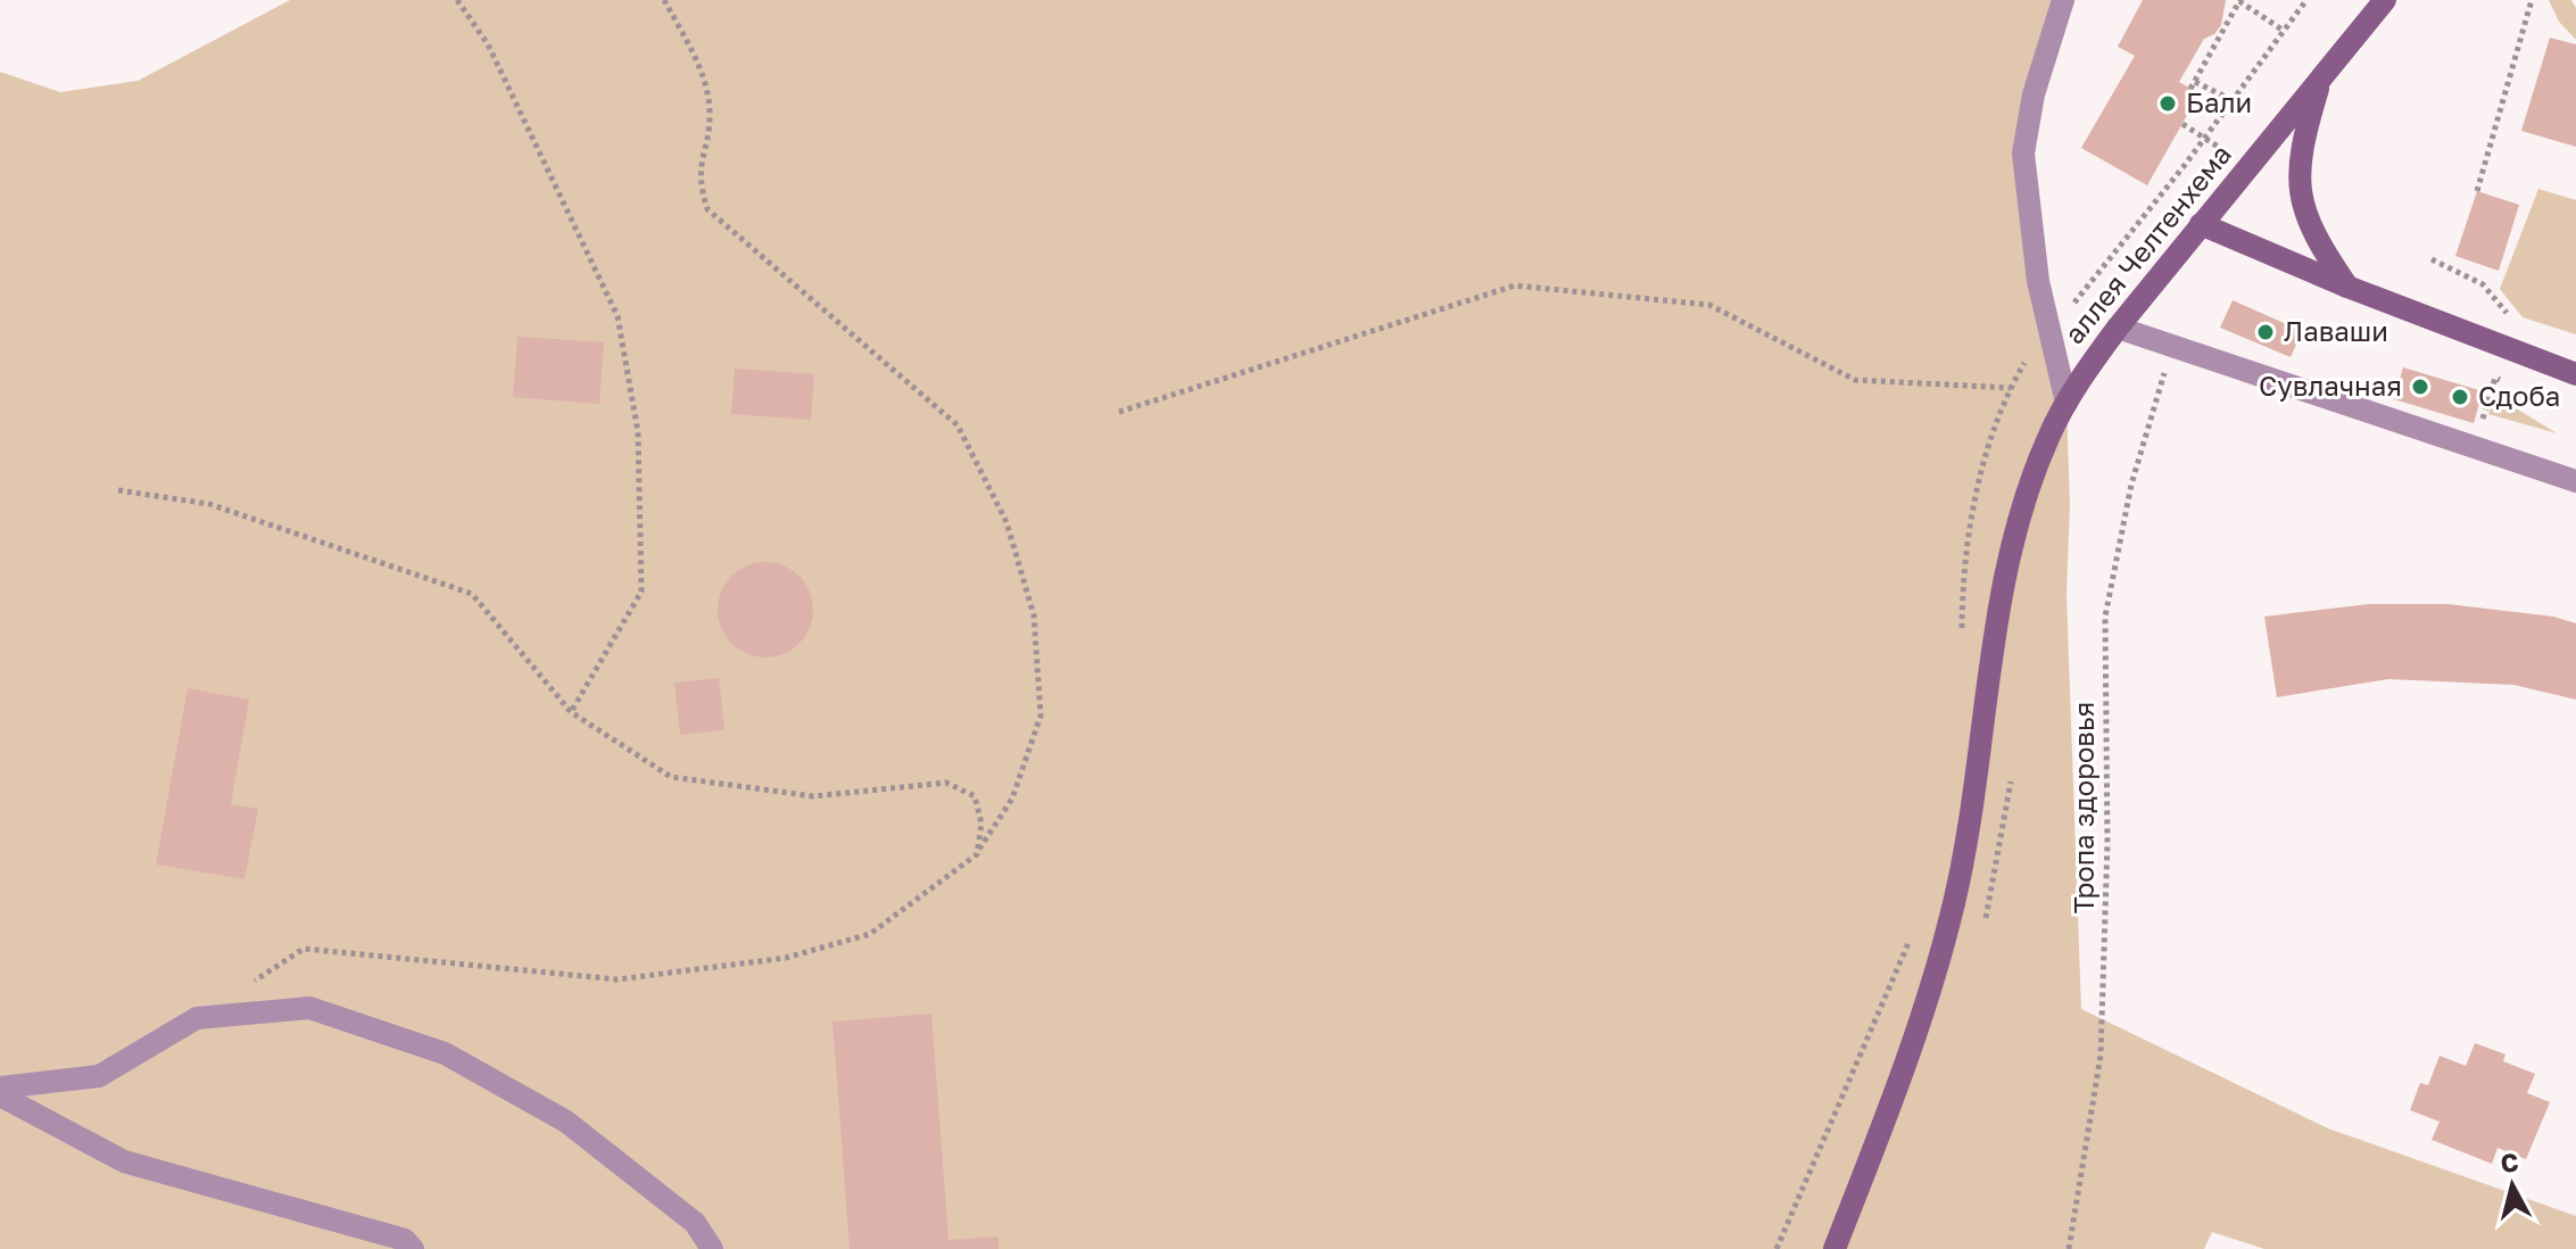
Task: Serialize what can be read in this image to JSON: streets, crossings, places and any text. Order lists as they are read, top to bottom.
{
  "streets": {
    "main road": ["аллея Челтенхема"],
    "path": ["Тропа здоровья"]
  },
  "places": [
    "Бали",
    "Лаваши",
    "Сувлачная",
    "Сдоба"
  ],
  "north": "top"
}
